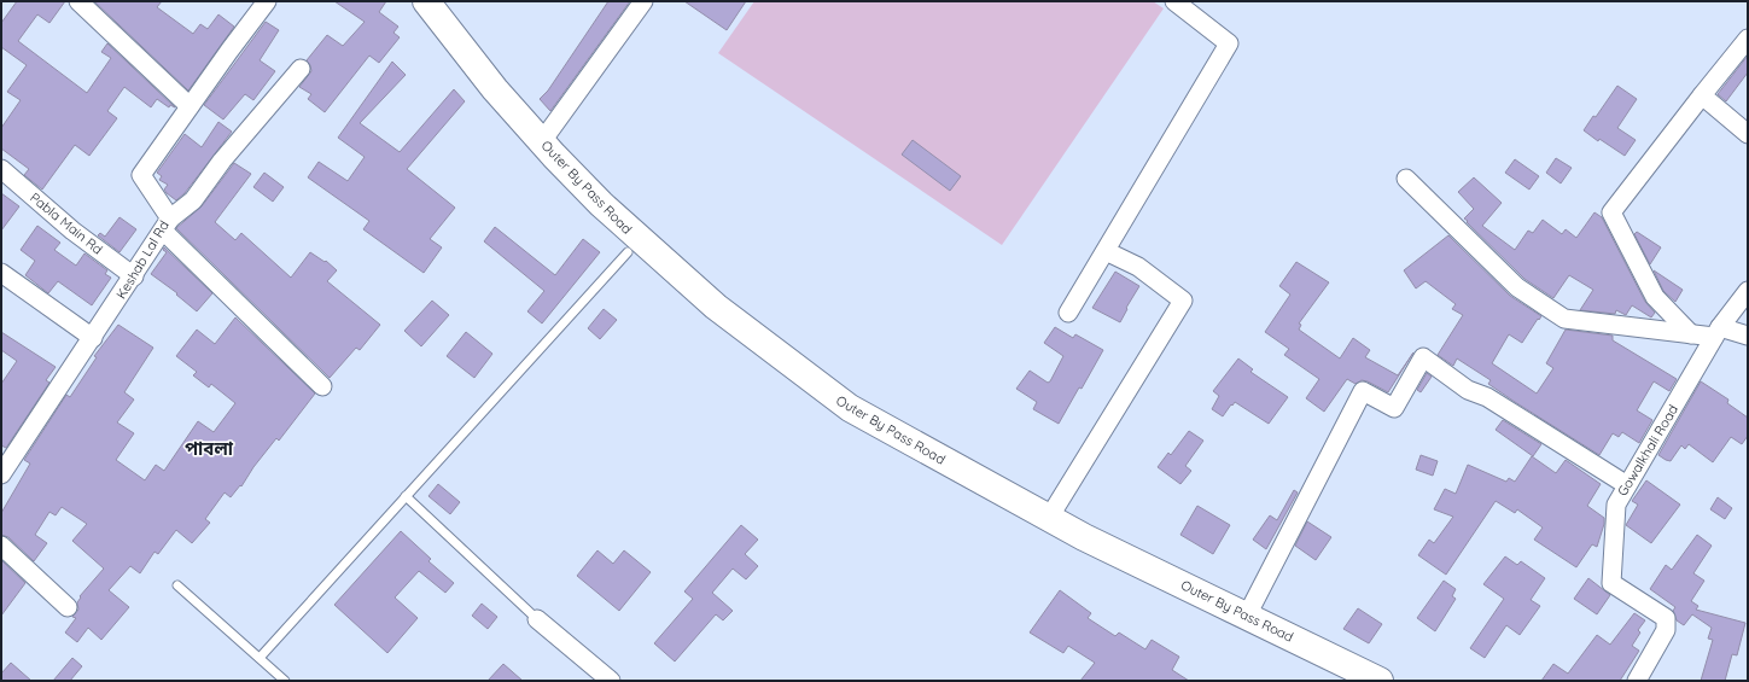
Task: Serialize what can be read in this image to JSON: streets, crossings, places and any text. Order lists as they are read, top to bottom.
{
  "streets": {
    "main road": ["Outer By Pass Road"],
    "street": ["Pabla Main Rd", "Keshab Lal Rd", "Gowalkhali Road"]
  },
  "crossings": [
    ["Pabla Main Rd", "Keshab Lal Rd"]
  ],
  "districts": ["পাবলা"]
}
